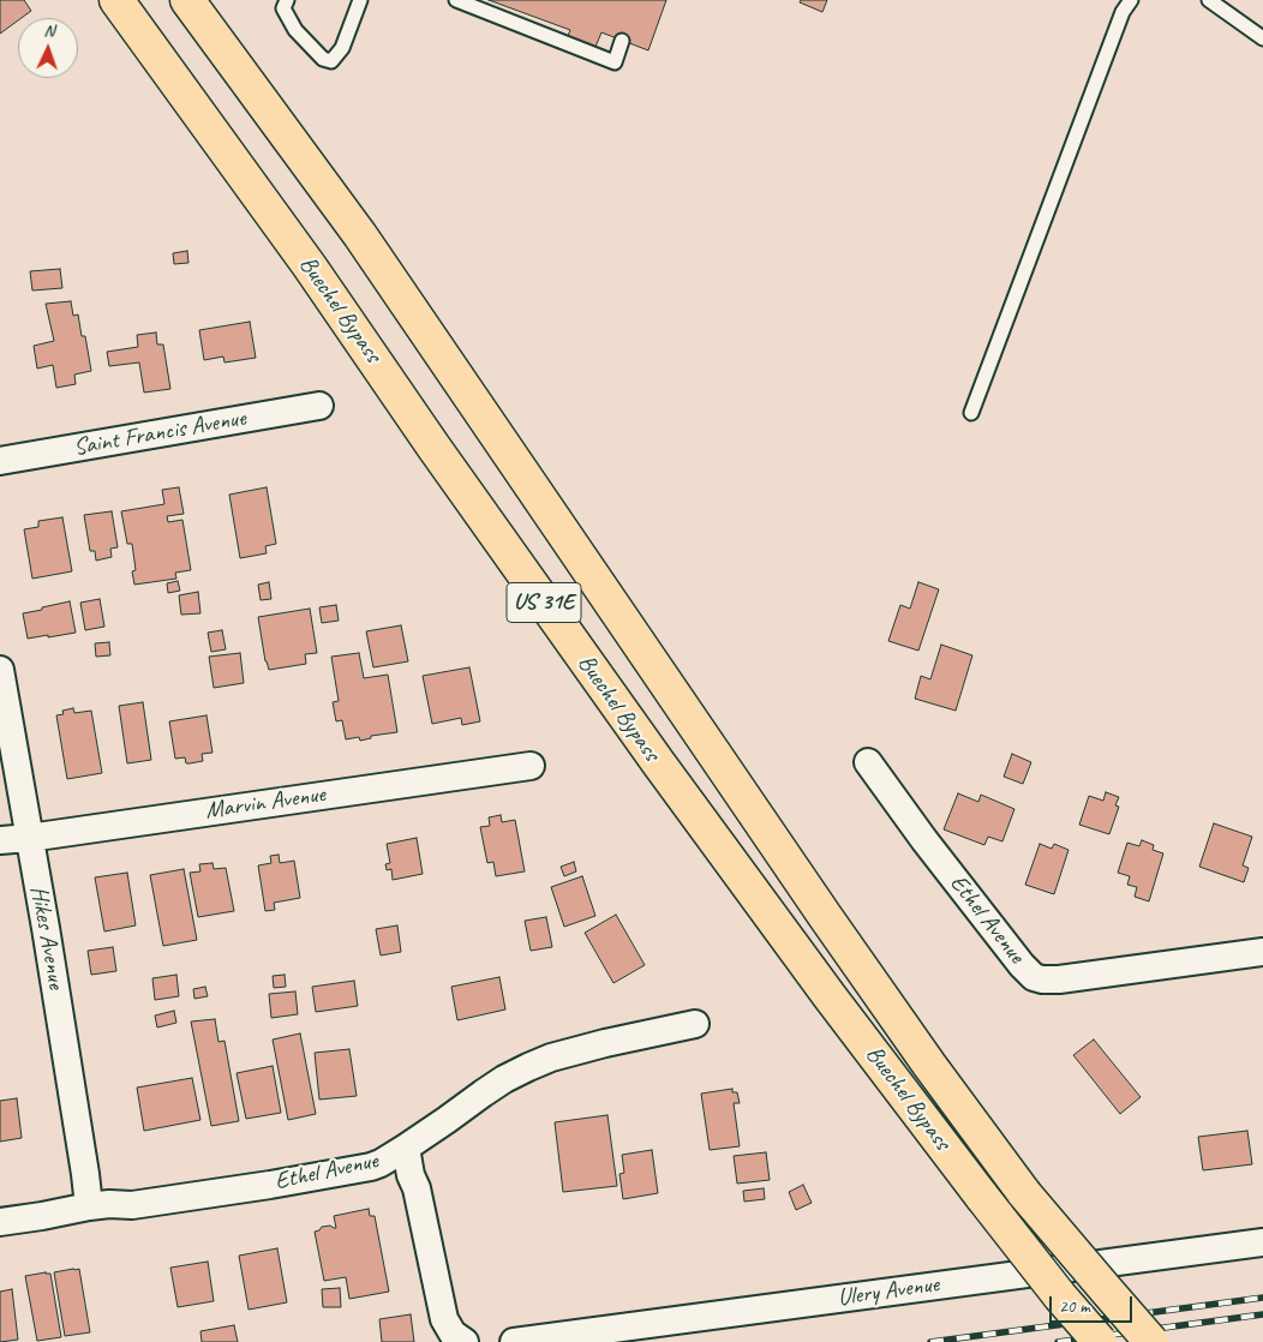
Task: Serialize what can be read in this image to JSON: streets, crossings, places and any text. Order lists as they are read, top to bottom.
{
  "streets": {
    "main road": ["Buechel Bypass", "US 31E"],
    "street": [
      "Saint Francis Avenue",
      "Marvin Avenue",
      "Ethel Avenue",
      "Hikes Avenue",
      "Ulery Avenue"
    ]
  },
  "crossings": [
    ["Marvin Avenue", "Hikes Avenue"],
    ["Ethel Avenue", "Hikes Avenue"]
  ],
  "scale_bar": "20 m",
  "north": "top"
}
